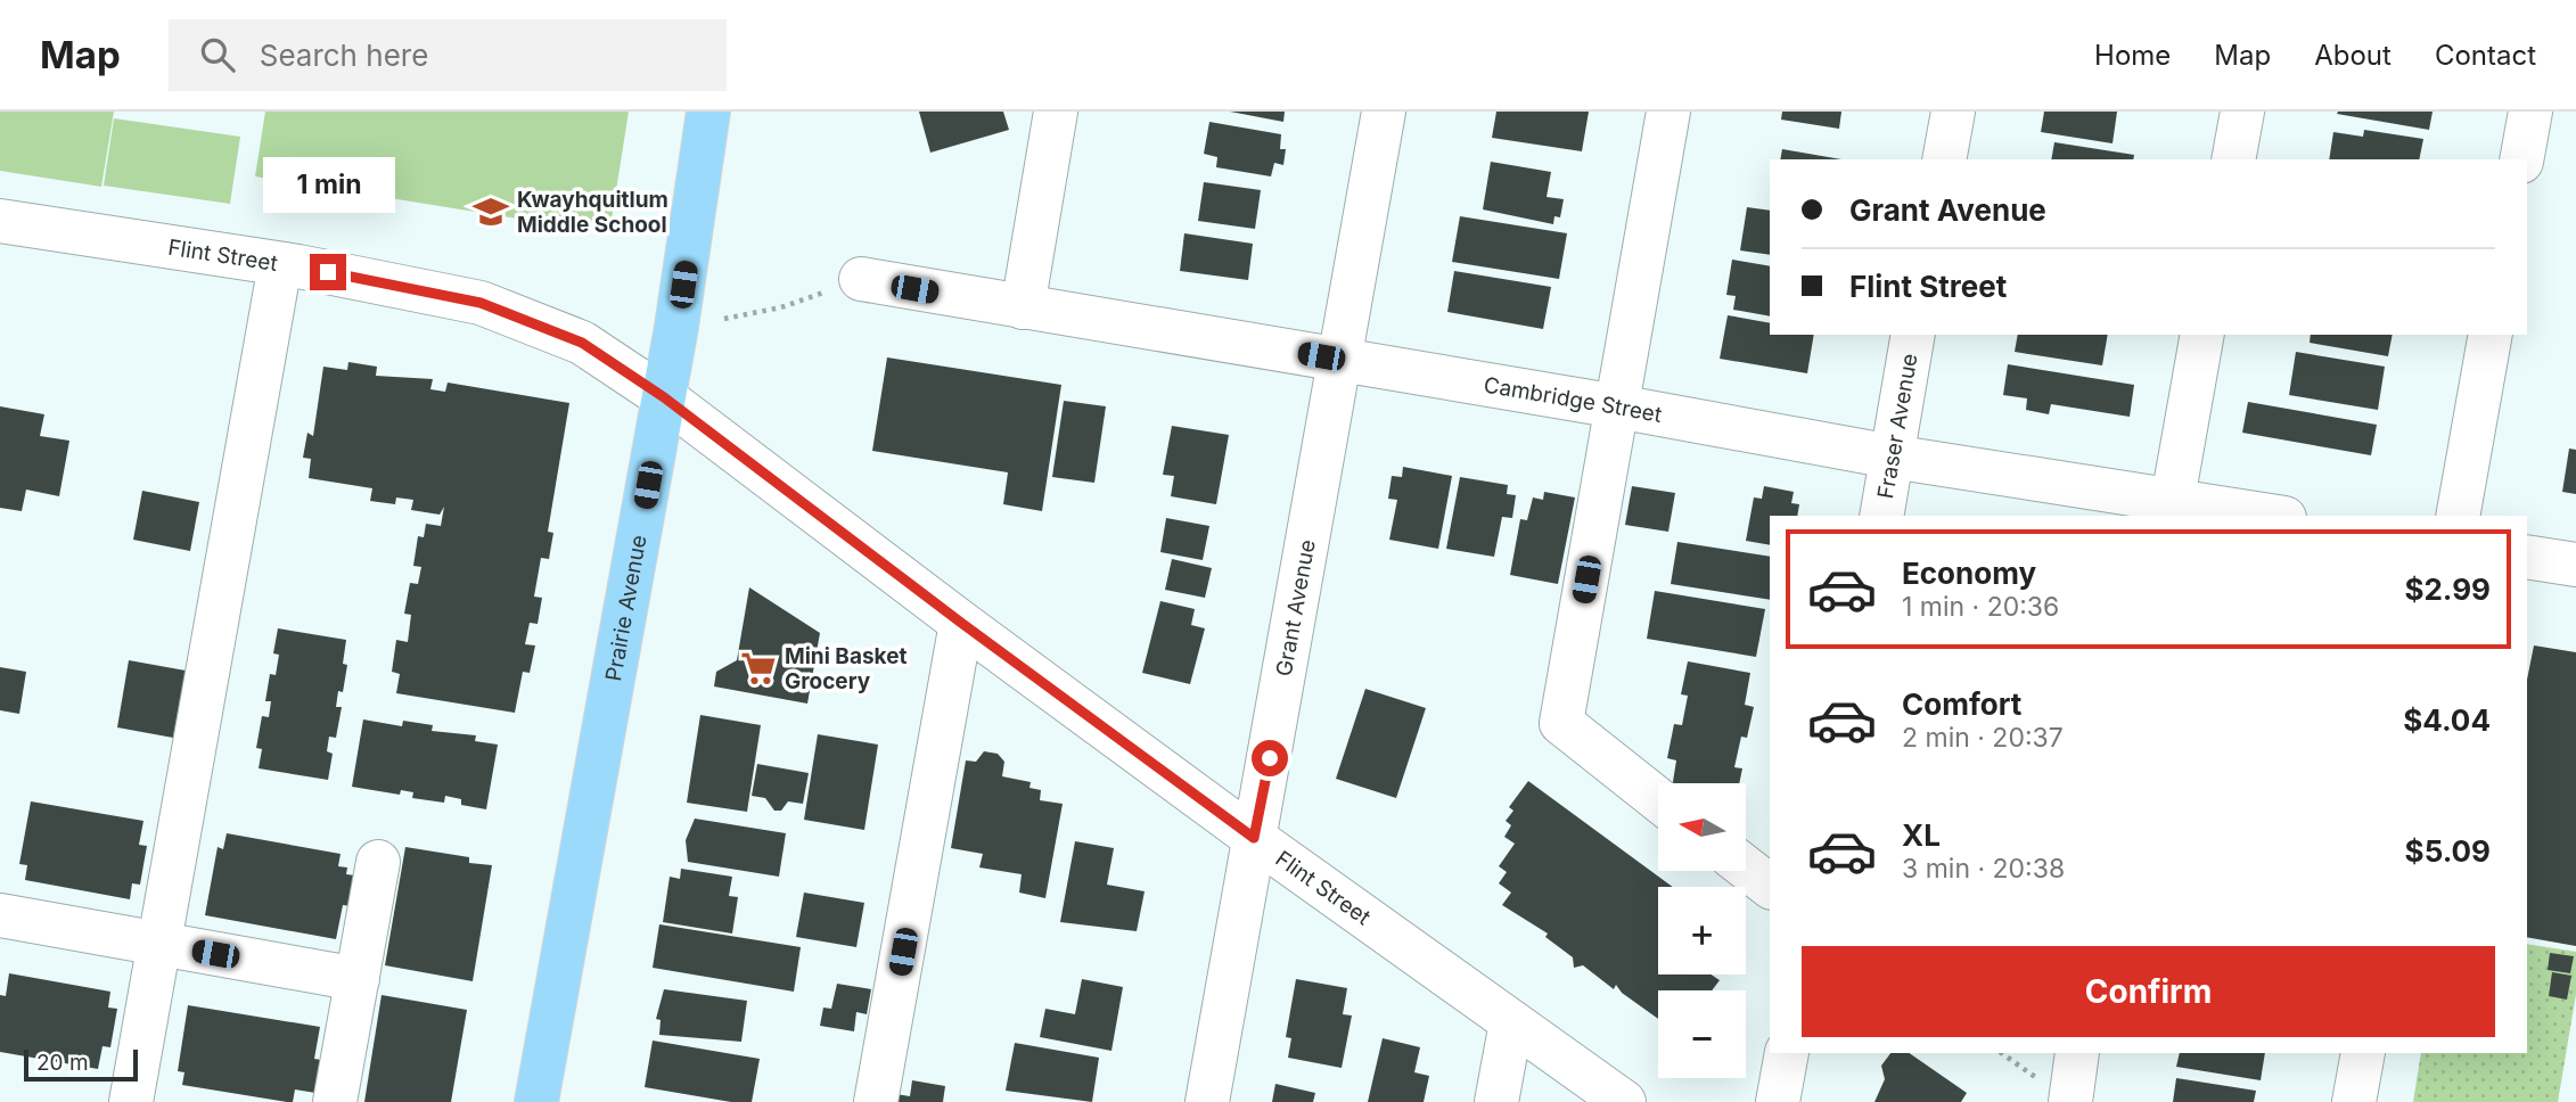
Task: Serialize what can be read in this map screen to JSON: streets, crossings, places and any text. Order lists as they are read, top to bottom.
{
  "streets": {
    "main road": ["Prairie Avenue"],
    "street": [
      "Flint Street",
      "Cambridge Street",
      "Fraser Avenue",
      "Grant Avenue"
    ]
  },
  "crossings": [
    ["Flint Street", "Prairie Avenue"],
    ["Flint Street", "Grant Avenue"],
    ["Cambridge Street", "Fraser Avenue"],
    ["Cambridge Street", "Grant Avenue"]
  ],
  "places": {
    "school or university": ["Kwayhquitlum Middle School"],
    "supermarket": ["Mini Basket Grocery"]
  },
  "scale_bar": "20 m",
  "north": "left",
  "page": {
    "header": "Map",
    "search": "Search here",
    "nav": [
      "Home",
      "Map",
      "About",
      "Contact"
    ],
    "bubble": "1 min",
    "banner": ["Grant Avenue", "Flint Street"],
    "list": [
      {
        "name": "Economy",
        "note": "1 min · 20:36",
        "value": "$2.99"
      },
      {
        "name": "Comfort",
        "note": "2 min · 20:37",
        "value": "$4.04"
      },
      {
        "name": "XL",
        "note": "3 min · 20:38",
        "value": "$5.09"
      }
    ],
    "map_buttons": ["+", "−"],
    "buttons": "Confirm",
    "scale": "20 m"
  }
}
